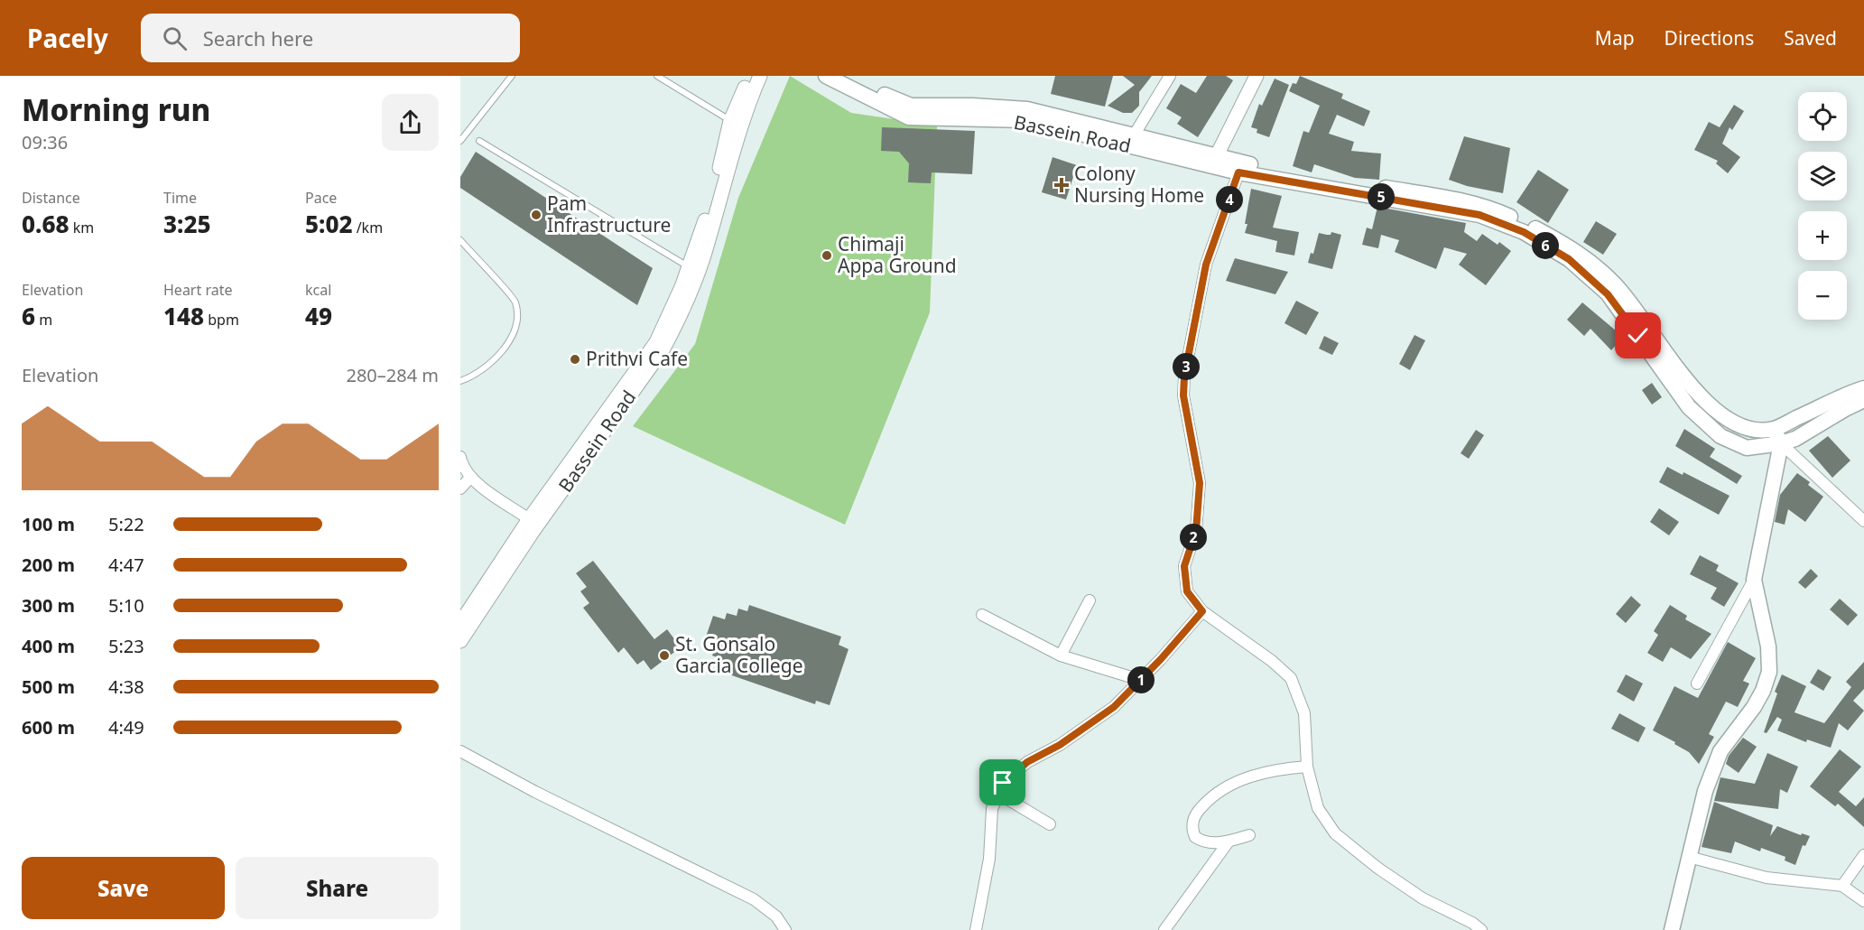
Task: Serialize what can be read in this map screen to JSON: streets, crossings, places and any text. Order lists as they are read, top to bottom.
{
  "streets": {
    "main road": ["Bassein Road"]
  },
  "places": {
    "health": ["Colony Nursing Home"],
    "other": [
      "Pam Infrastructure",
      "Chimaji Appa Ground",
      "Prithvi Cafe",
      "St. Gonsalo Garcia College"
    ]
  },
  "page": {
    "header": "Pacely",
    "search": "Search here",
    "nav": ["Map", "Directions", "Saved"],
    "heading": ["Morning run", "09:36"],
    "map_buttons": ["+", "−"],
    "stats": [
      ["Distance", "0.68 km"],
      ["Time", "3:25"],
      ["Pace", "5:02 /km"],
      ["Elevation", "6 m"],
      ["Heart rate", "148 bpm"],
      ["kcal", "49"]
    ],
    "pins": [
      "5",
      "4",
      "6",
      "3",
      "2",
      "1"
    ],
    "chart": ["Elevation", "280–284 m"],
    "list": [
      {
        "name": "100 m",
        "note": "5:22"
      },
      {
        "name": "200 m",
        "note": "4:47"
      },
      {
        "name": "300 m",
        "note": "5:10"
      },
      {
        "name": "400 m",
        "note": "5:23"
      },
      {
        "name": "500 m",
        "note": "4:38"
      },
      {
        "name": "600 m",
        "note": "4:49"
      }
    ],
    "buttons": ["Save", "Share"]
  }
}
